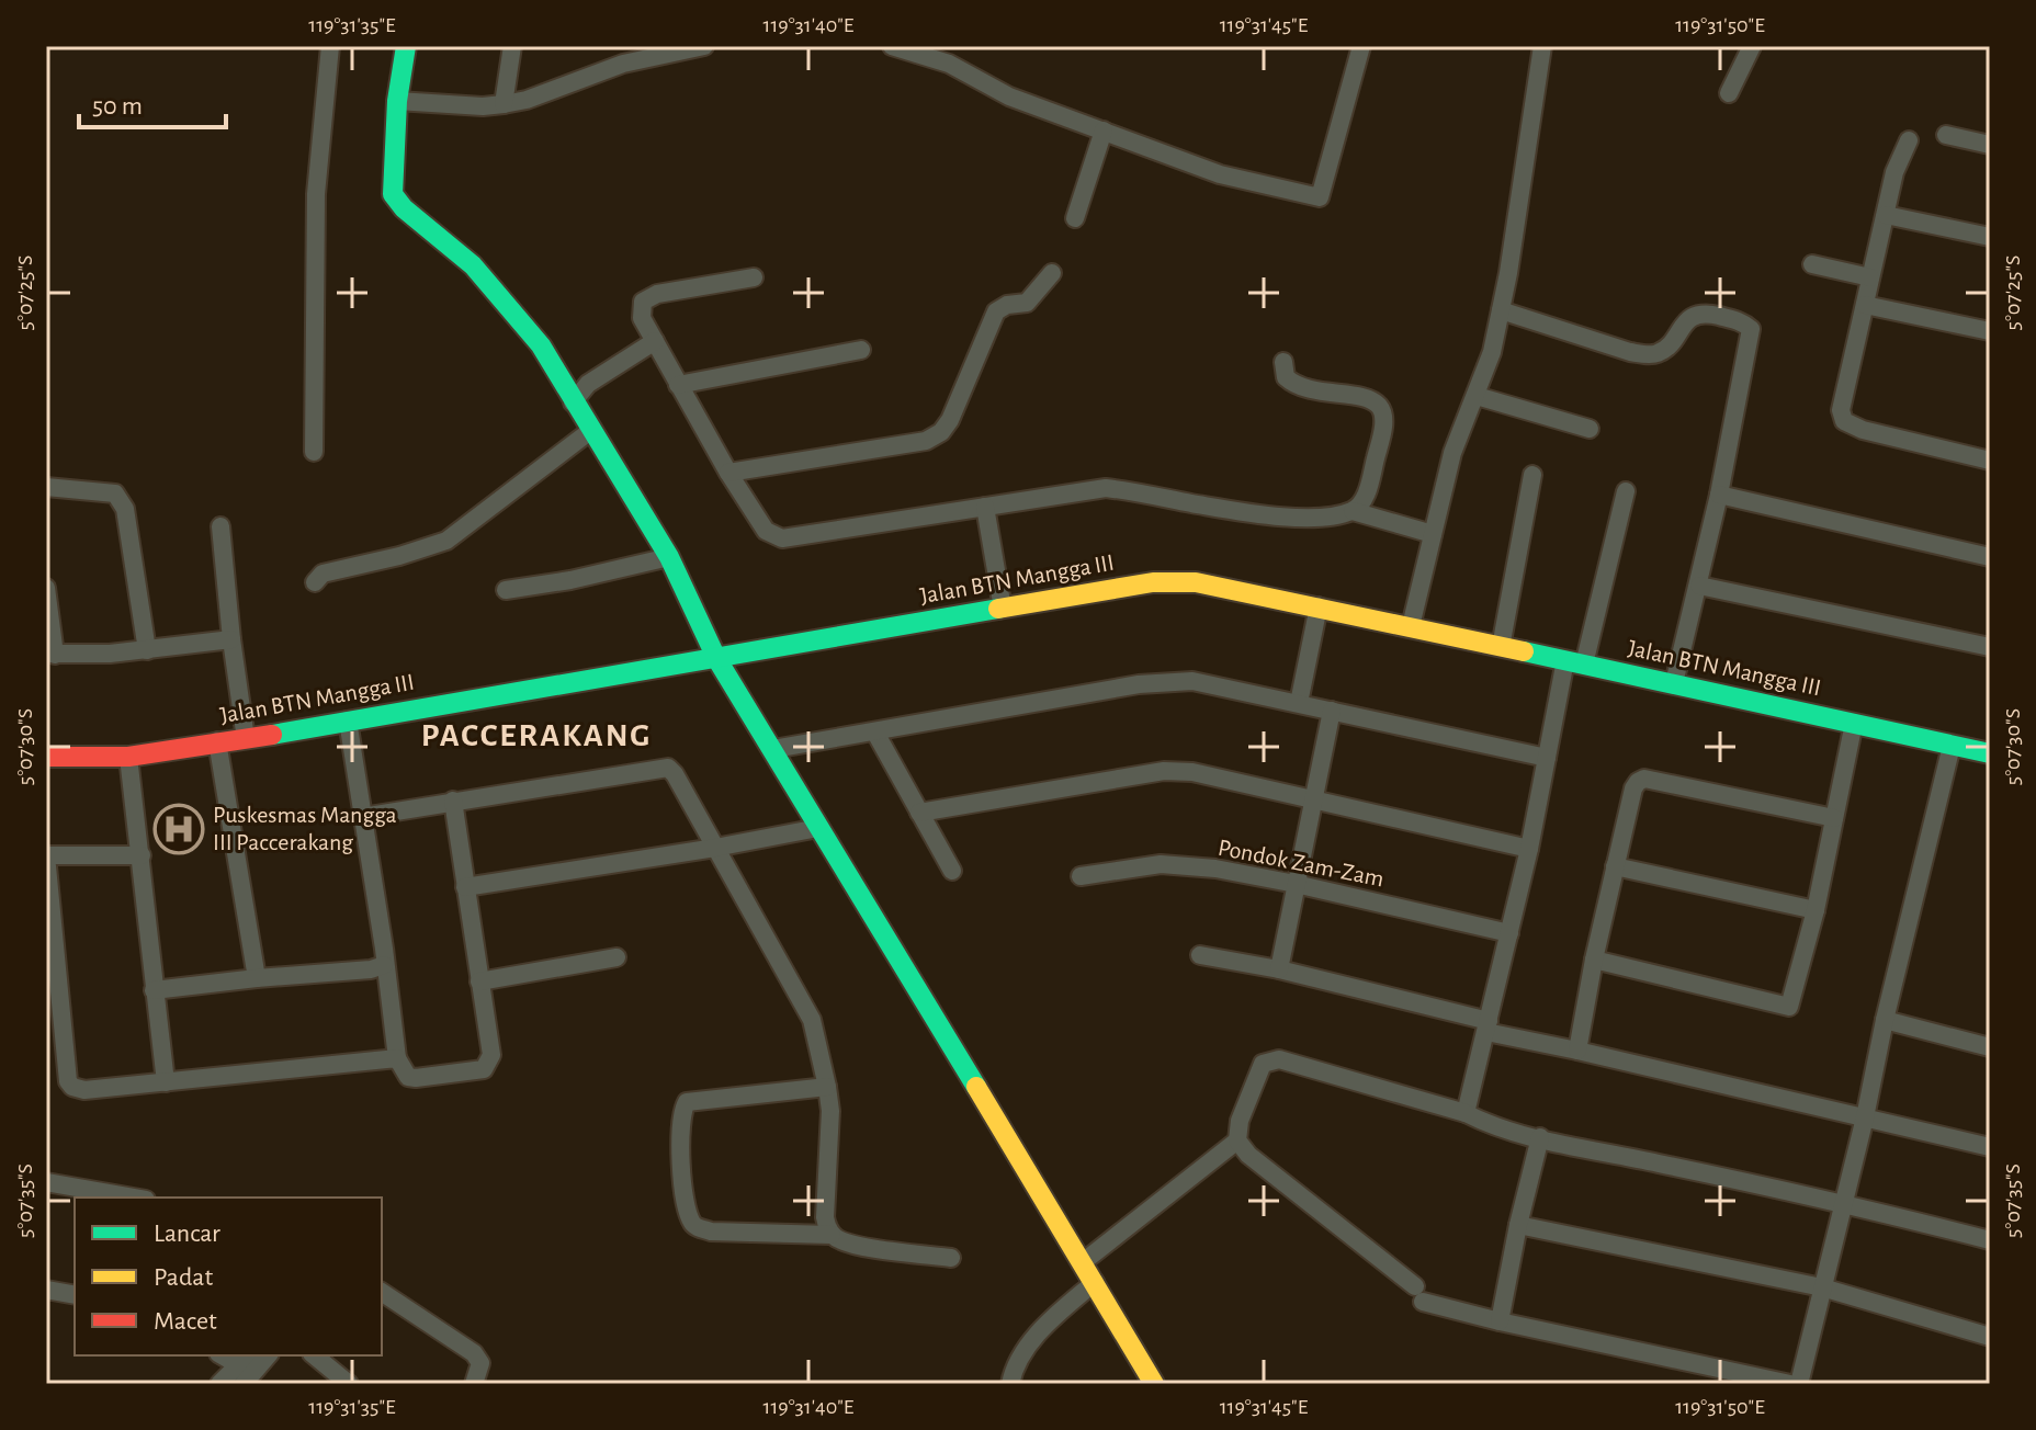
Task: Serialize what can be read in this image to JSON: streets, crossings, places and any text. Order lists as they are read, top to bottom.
{
  "streets": {
    "street": ["Jalan BTN Mangga III", "Pondok Zam-Zam"]
  },
  "districts": ["PACCERAKANG"],
  "places": {
    "hospital": ["Puskesmas Mangga III Paccerakang"]
  },
  "legend": ["Lancar", "Padat", "Macet"],
  "scale_bar": "50 m",
  "coordinates": [
    "119°31'35\"E",
    "119°31'40\"E",
    "119°31'45\"E",
    "119°31'50\"E",
    "5°07'25\"S",
    "5°07'30\"S",
    "5°07'35\"S"
  ]
}
